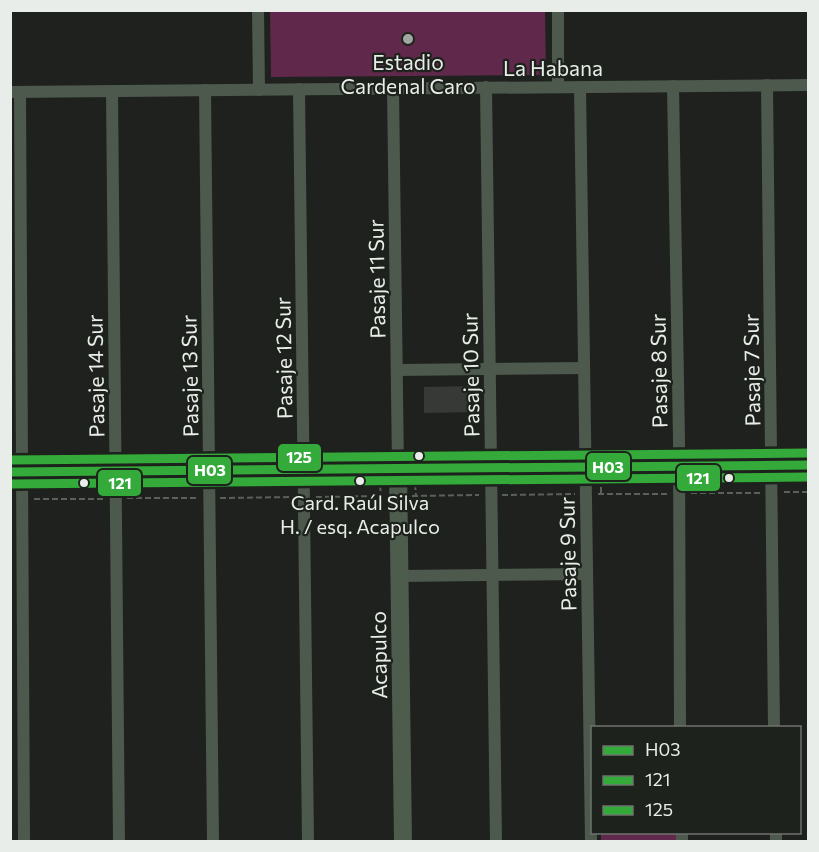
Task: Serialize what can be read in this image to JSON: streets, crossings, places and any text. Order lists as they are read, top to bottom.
{
  "streets": {
    "main road": ["Acapulco"],
    "street": [
      "La Habana",
      "Pasaje 11 Sur",
      "Pasaje 12 Sur",
      "Pasaje 7 Sur",
      "Pasaje 8 Sur",
      "Pasaje 10 Sur",
      "Pasaje 14 Sur",
      "Pasaje 13 Sur",
      "Pasaje 9 Sur"
    ]
  },
  "crossings": [
    ["La Habana", "Pasaje 11 Sur"],
    ["La Habana", "Pasaje 12 Sur"],
    ["La Habana", "Pasaje 7 Sur"],
    ["La Habana", "Pasaje 8 Sur"],
    ["La Habana", "Pasaje 10 Sur"],
    ["La Habana", "Pasaje 14 Sur"],
    ["La Habana", "Pasaje 13 Sur"],
    ["La Habana", "Pasaje 9 Sur"],
    ["Pasaje 11 Sur", "Acapulco"]
  ],
  "places": ["Estadio Cardenal Caro", "Card. Raúl Silva H. / esq. Acapulco"],
  "lines": ["transit line 125", "transit line H03", "transit line 121"],
  "legend": ["H03", "121", "125"]
}
